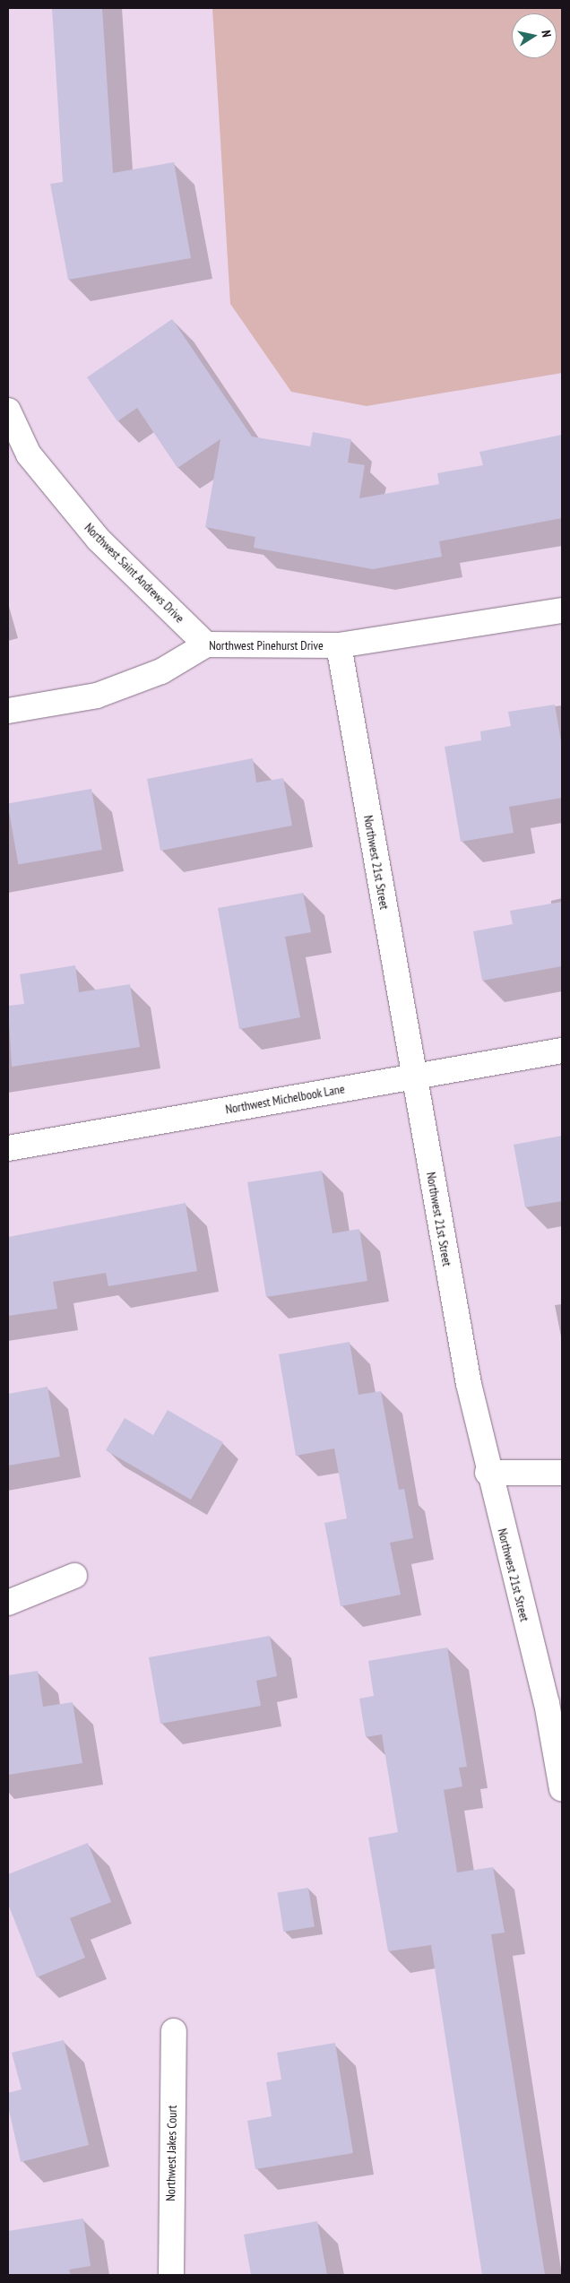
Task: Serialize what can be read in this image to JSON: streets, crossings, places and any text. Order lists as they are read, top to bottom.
{
  "streets": {
    "street": [
      "Northwest Saint Andrews Drive",
      "Northwest Pinehurst Drive",
      "Northwest 21st Street",
      "Northwest Michelbook Lane",
      "Northwest Jakes Court"
    ]
  },
  "crossings": [
    ["Northwest Saint Andrews Drive", "Northwest Pinehurst Drive"],
    ["Northwest Pinehurst Drive", "Northwest 21st Street"],
    ["Northwest 21st Street", "Northwest Michelbook Lane"]
  ],
  "north": "right"
}
